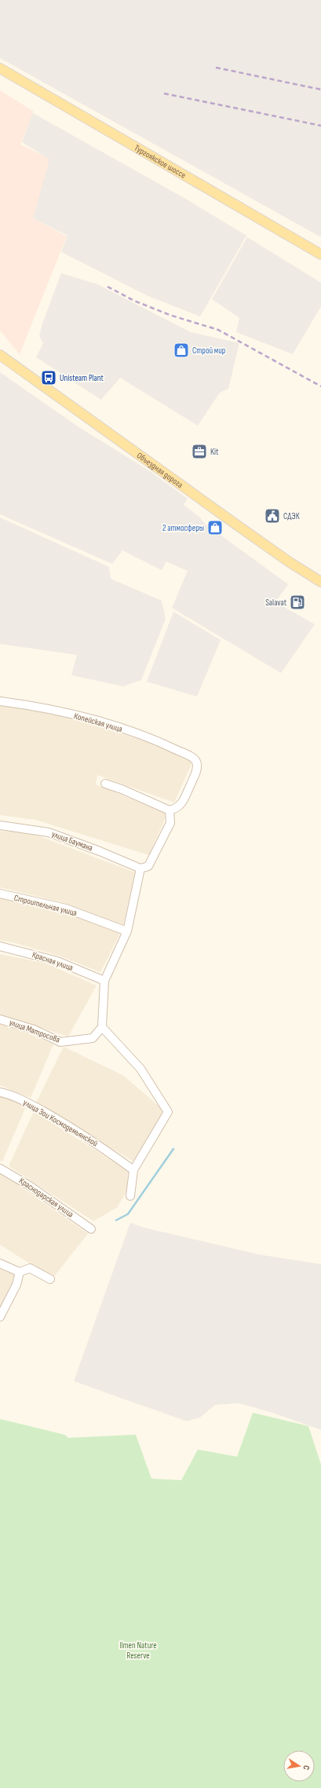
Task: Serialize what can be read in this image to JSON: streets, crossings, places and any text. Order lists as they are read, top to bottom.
{
  "streets": {
    "main road": ["Тургоякское шоссе", "Объездная дорога"],
    "street": [
      "Копейская улица",
      "улица Баумана",
      "Строительная улица",
      "Красная улица",
      "улица Матросова",
      "улица Зои Космодемьянской",
      "Краснодарская улица"
    ]
  },
  "parks": ["Ilmen Nature Reserve"],
  "places": {
    "shop": ["Строй мир", "2 атмосферы"],
    "bus stop": ["Unisteam Plant"],
    "office": ["Kit"],
    "public building": ["СДЭК"],
    "fuel station": ["Salavat"]
  },
  "north": "right"
}
